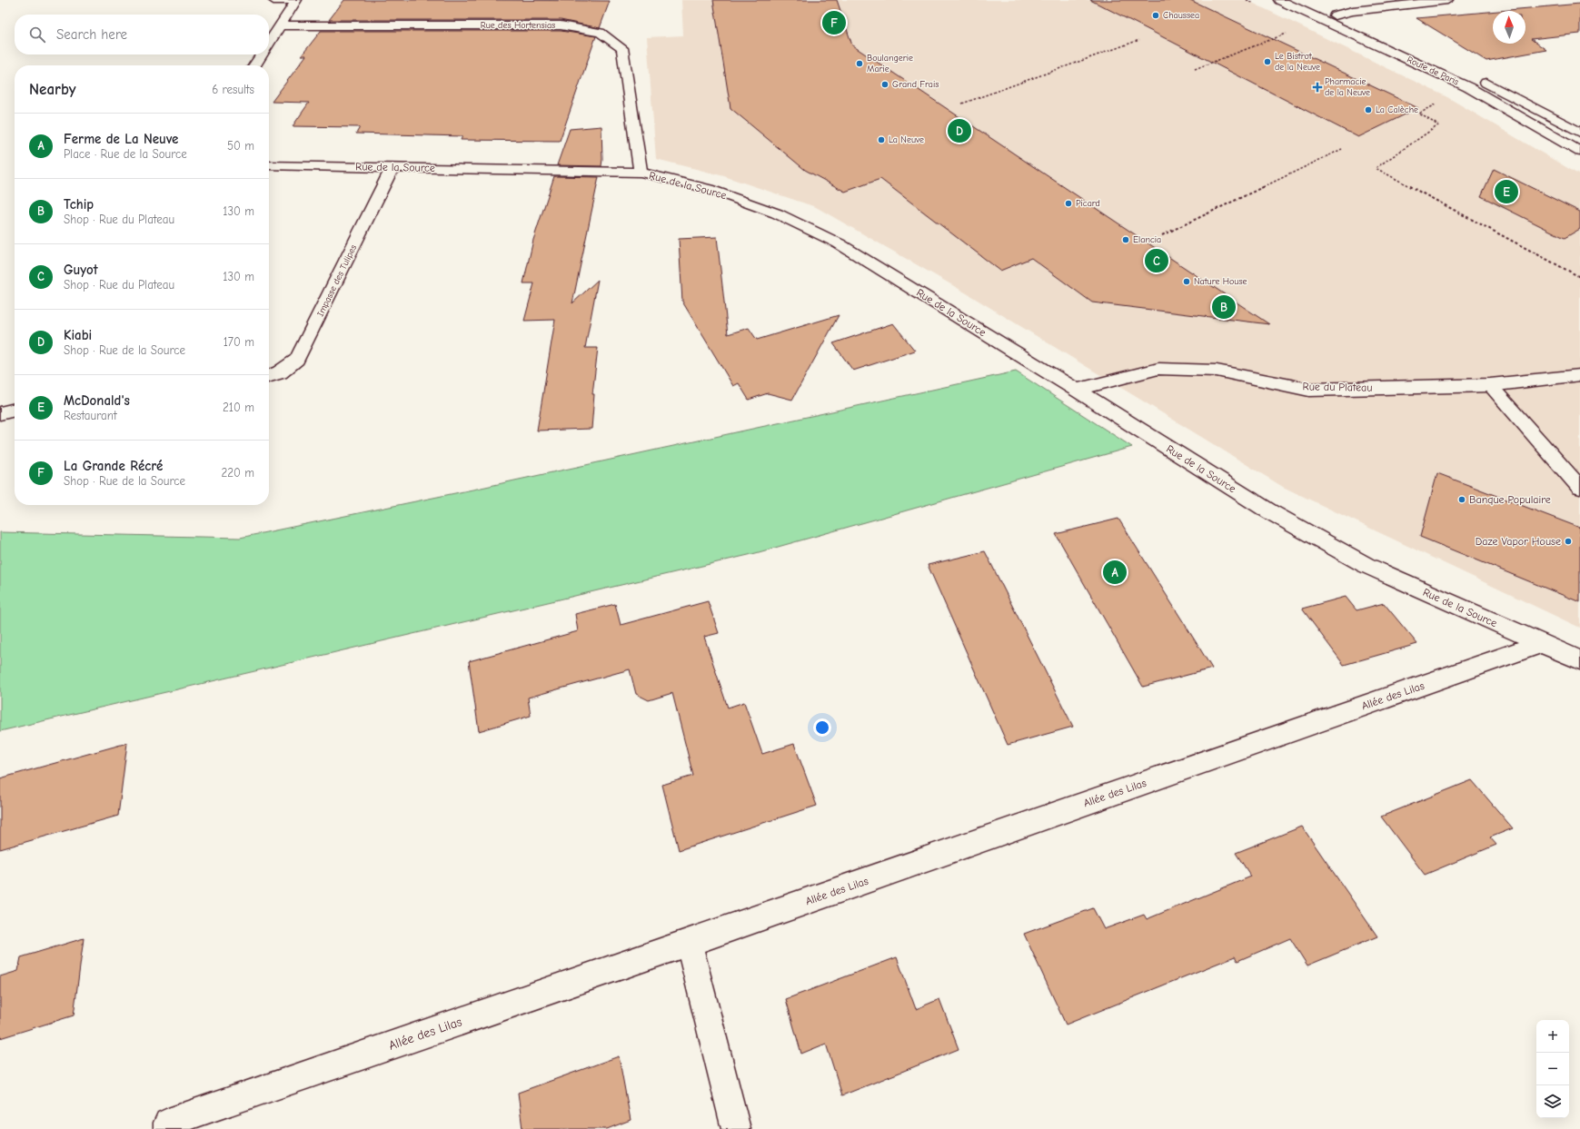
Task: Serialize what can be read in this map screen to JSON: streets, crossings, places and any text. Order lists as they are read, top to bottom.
{
  "streets": {
    "street": [
      "Rue des Hortensias",
      "Route de Paris",
      "Rue de la Source",
      "Impasse des Tulipes",
      "Rue du Plateau",
      "Allée des Lilas"
    ]
  },
  "crossings": [
    ["Rue des Hortensias", "Rue de la Source"],
    ["Rue de la Source", "Impasse des Tulipes"],
    ["Rue de la Source", "Rue du Plateau"],
    ["Rue de la Source", "Allée des Lilas"]
  ],
  "places": {
    "other": [
      "Chaussea",
      "Le Bistrot de la Neuve",
      "Boulangerie Marie",
      "Grand Frais",
      "La Calèche",
      "La Neuve",
      "Picard",
      "Elancia",
      "Nature House",
      "Banque Populaire",
      "Daze Vapor House"
    ],
    "health": ["Pharmacie de la Neuve"]
  },
  "north": "top",
  "page": {
    "pins": [
      "F",
      "D",
      "E",
      "C",
      "B",
      "A"
    ],
    "search": "Search here",
    "heading": ["Nearby", "6 results"],
    "list": [
      {
        "mark": "A",
        "name": "Ferme de La Neuve",
        "note": "Place · Rue de la Source",
        "value": "50 m"
      },
      {
        "mark": "B",
        "name": "Tchip",
        "note": "Shop · Rue du Plateau",
        "value": "130 m"
      },
      {
        "mark": "C",
        "name": "Guyot",
        "note": "Shop · Rue du Plateau",
        "value": "130 m"
      },
      {
        "mark": "D",
        "name": "Kiabi",
        "note": "Shop · Rue de la Source",
        "value": "170 m"
      },
      {
        "mark": "E",
        "name": "McDonald's",
        "note": "Restaurant",
        "value": "210 m"
      },
      {
        "mark": "F",
        "name": "La Grande Récré",
        "note": "Shop · Rue de la Source",
        "value": "220 m"
      }
    ],
    "map_buttons": ["+", "−"]
  }
}
